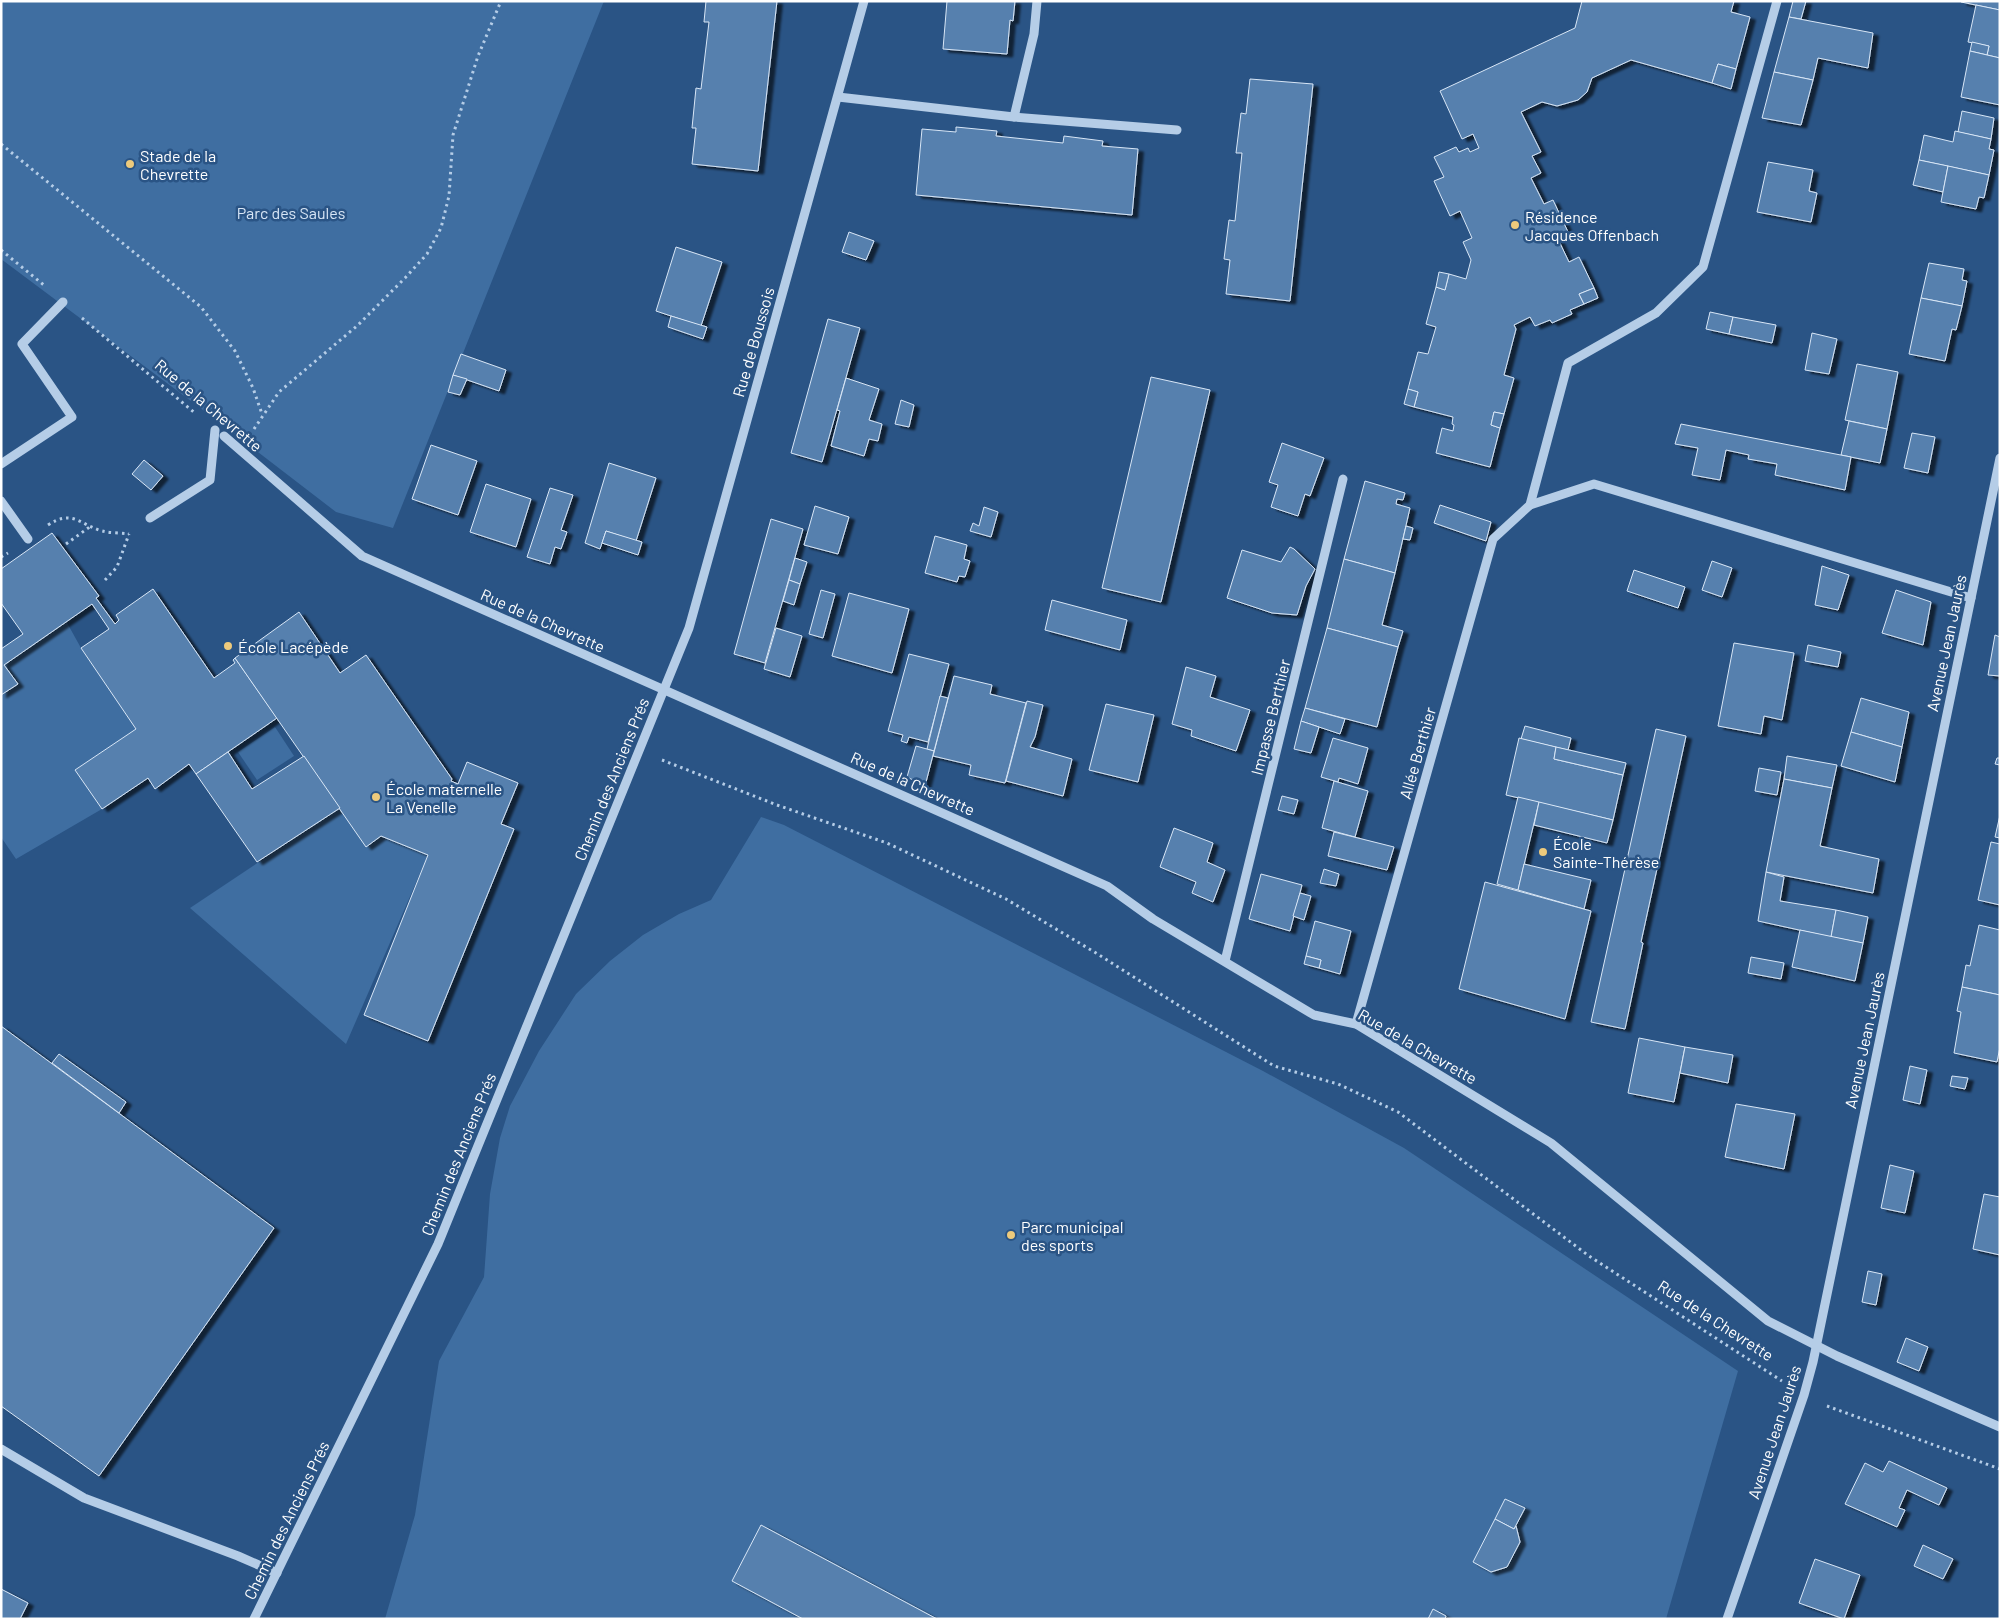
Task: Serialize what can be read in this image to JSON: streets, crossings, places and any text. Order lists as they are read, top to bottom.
{
  "streets": {
    "street": [
      "Rue de Boussois",
      "Rue de la Chevrette",
      "Avenue Jean Jaurès",
      "Impasse Berthier",
      "Allée Berthier",
      "Chemin des Anciens Prés"
    ]
  },
  "crossings": [
    ["Rue de Boussois", "Rue de la Chevrette"],
    ["Rue de Boussois", "Chemin des Anciens Prés"],
    ["Rue de la Chevrette", "Avenue Jean Jaurès"],
    ["Rue de la Chevrette", "Impasse Berthier"],
    ["Rue de la Chevrette", "Allée Berthier"],
    ["Rue de la Chevrette", "Chemin des Anciens Prés"]
  ],
  "parks": ["Parc des Saules"],
  "places": [
    "Stade de la Chevrette",
    "Résidence Jacques Offenbach",
    "École Lacépède",
    "École maternelle La Venelle",
    "École Sainte-Thérèse",
    "Parc municipal des sports"
  ]
}
